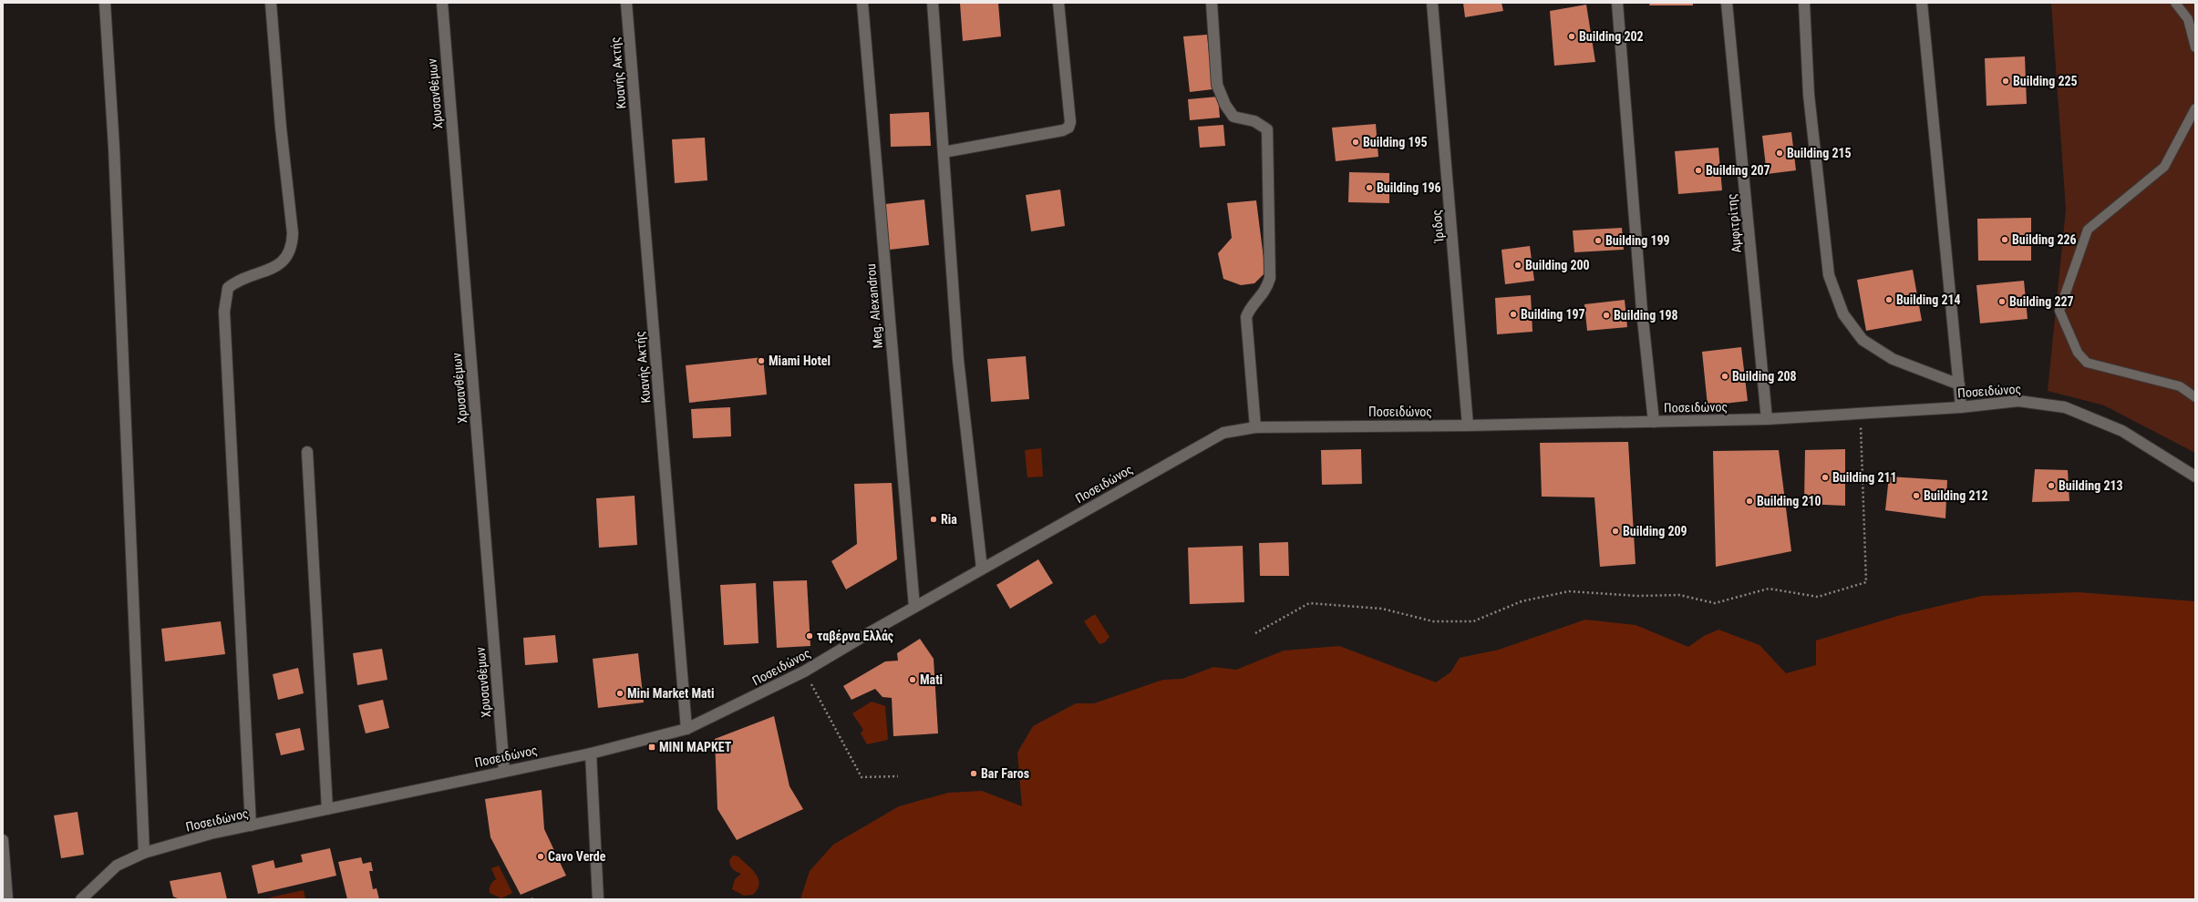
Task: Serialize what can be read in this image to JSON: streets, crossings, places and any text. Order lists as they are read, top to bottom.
{
  "streets": {
    "street": [
      "Κυανής Ακτής",
      "Χρυσανθέμων",
      "Αμφιτρίτης",
      "Ίριδος",
      "Meg. Alexandrou",
      "Ποσειδώνος"
    ]
  },
  "crossings": [
    ["Κυανής Ακτής", "Ποσειδώνος"],
    ["Χρυσανθέμων", "Ποσειδώνος"],
    ["Αμφιτρίτης", "Ποσειδώνος"],
    ["Ίριδος", "Ποσειδώνος"],
    ["Meg. Alexandrou", "Ποσειδώνος"]
  ],
  "places": {
    "other": [
      "Building 202",
      "Building 225",
      "Building 195",
      "Building 215",
      "Building 207",
      "Building 196",
      "Building 226",
      "Building 199",
      "Building 200",
      "Building 214",
      "Building 227",
      "Building 197",
      "Building 198",
      "Miami Hotel",
      "Building 208",
      "Building 211",
      "Building 213",
      "Building 212",
      "Building 210",
      "Ria",
      "Building 209",
      "ταβέρνα Ελλάς",
      "Mati",
      "Mini Market Mati",
      "Bar Faros",
      "Cavo Verde"
    ],
    "transit": ["ΜΙΝΙ ΜΑΡΚΕΤ"]
  }
}
